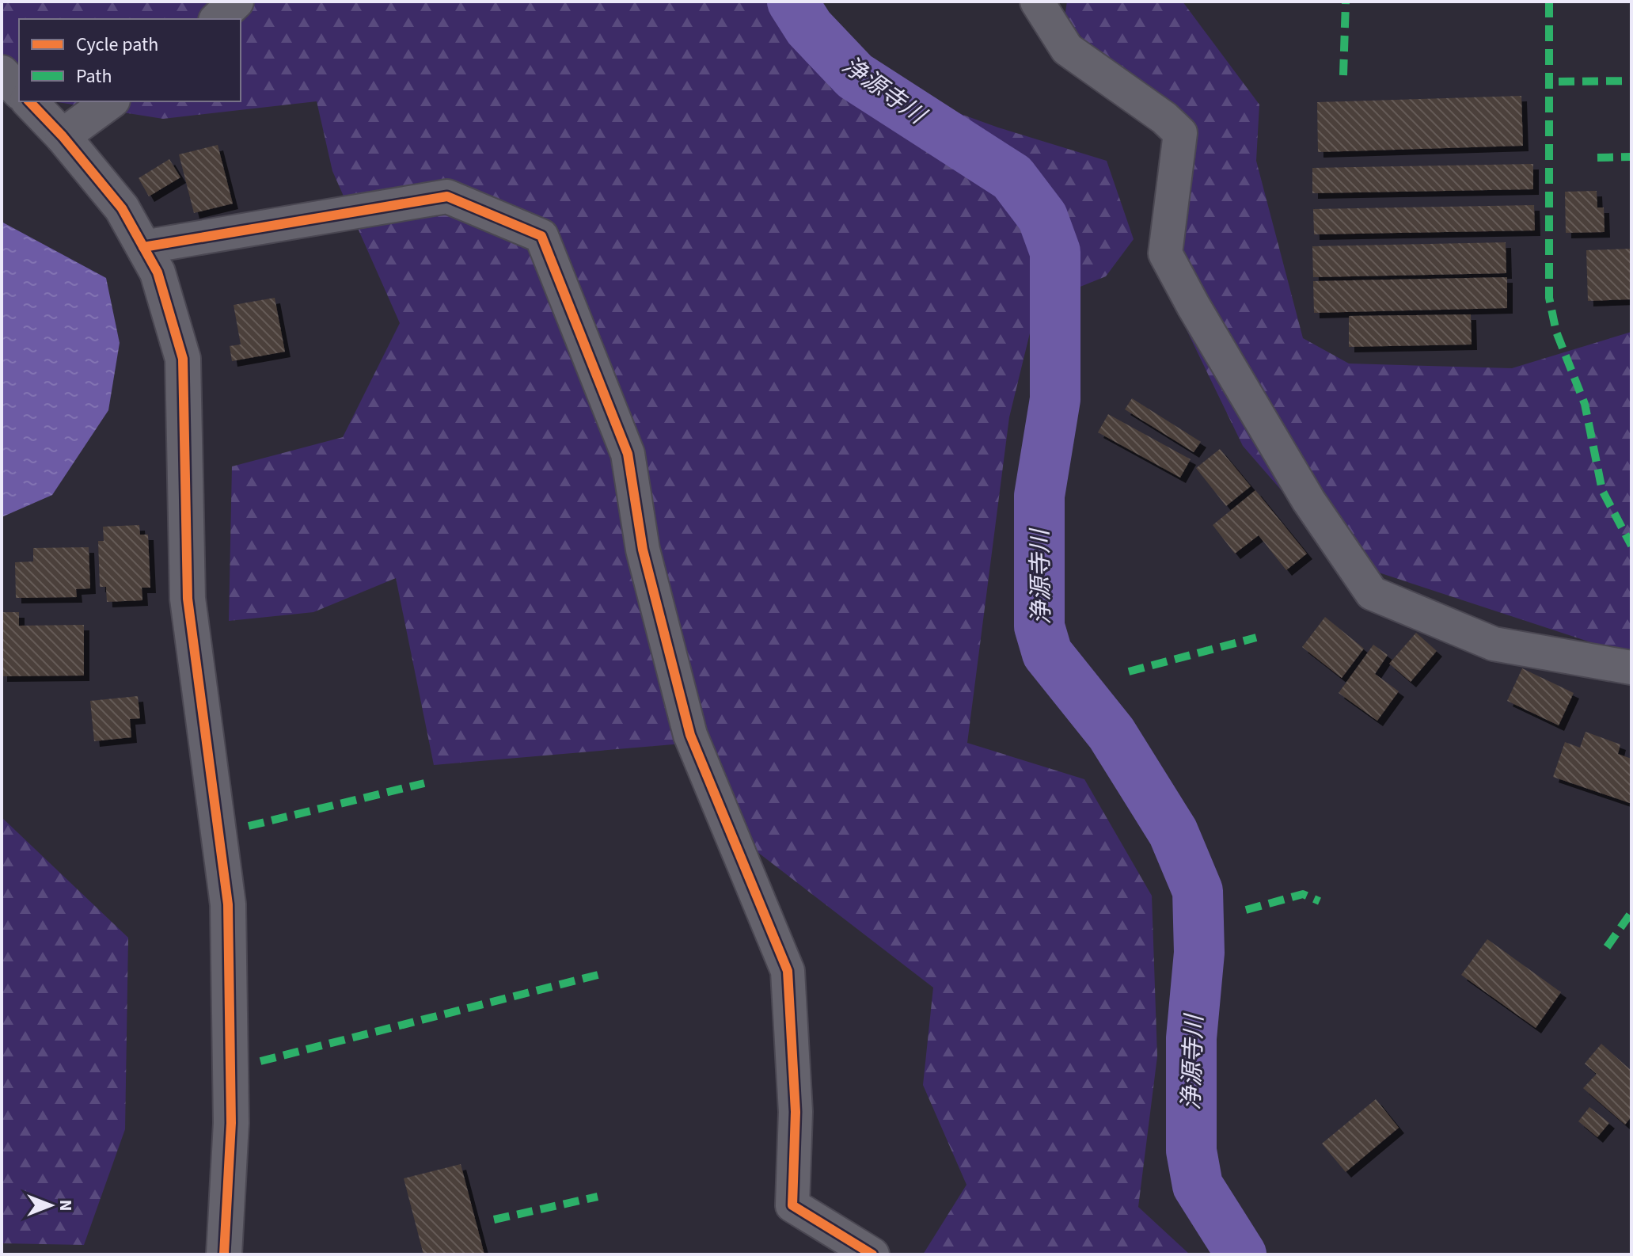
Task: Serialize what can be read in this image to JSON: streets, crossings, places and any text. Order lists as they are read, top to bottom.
{
  "water": ["浄源寺川"],
  "legend": ["Cycle path", "Path"],
  "north": "right"
}
